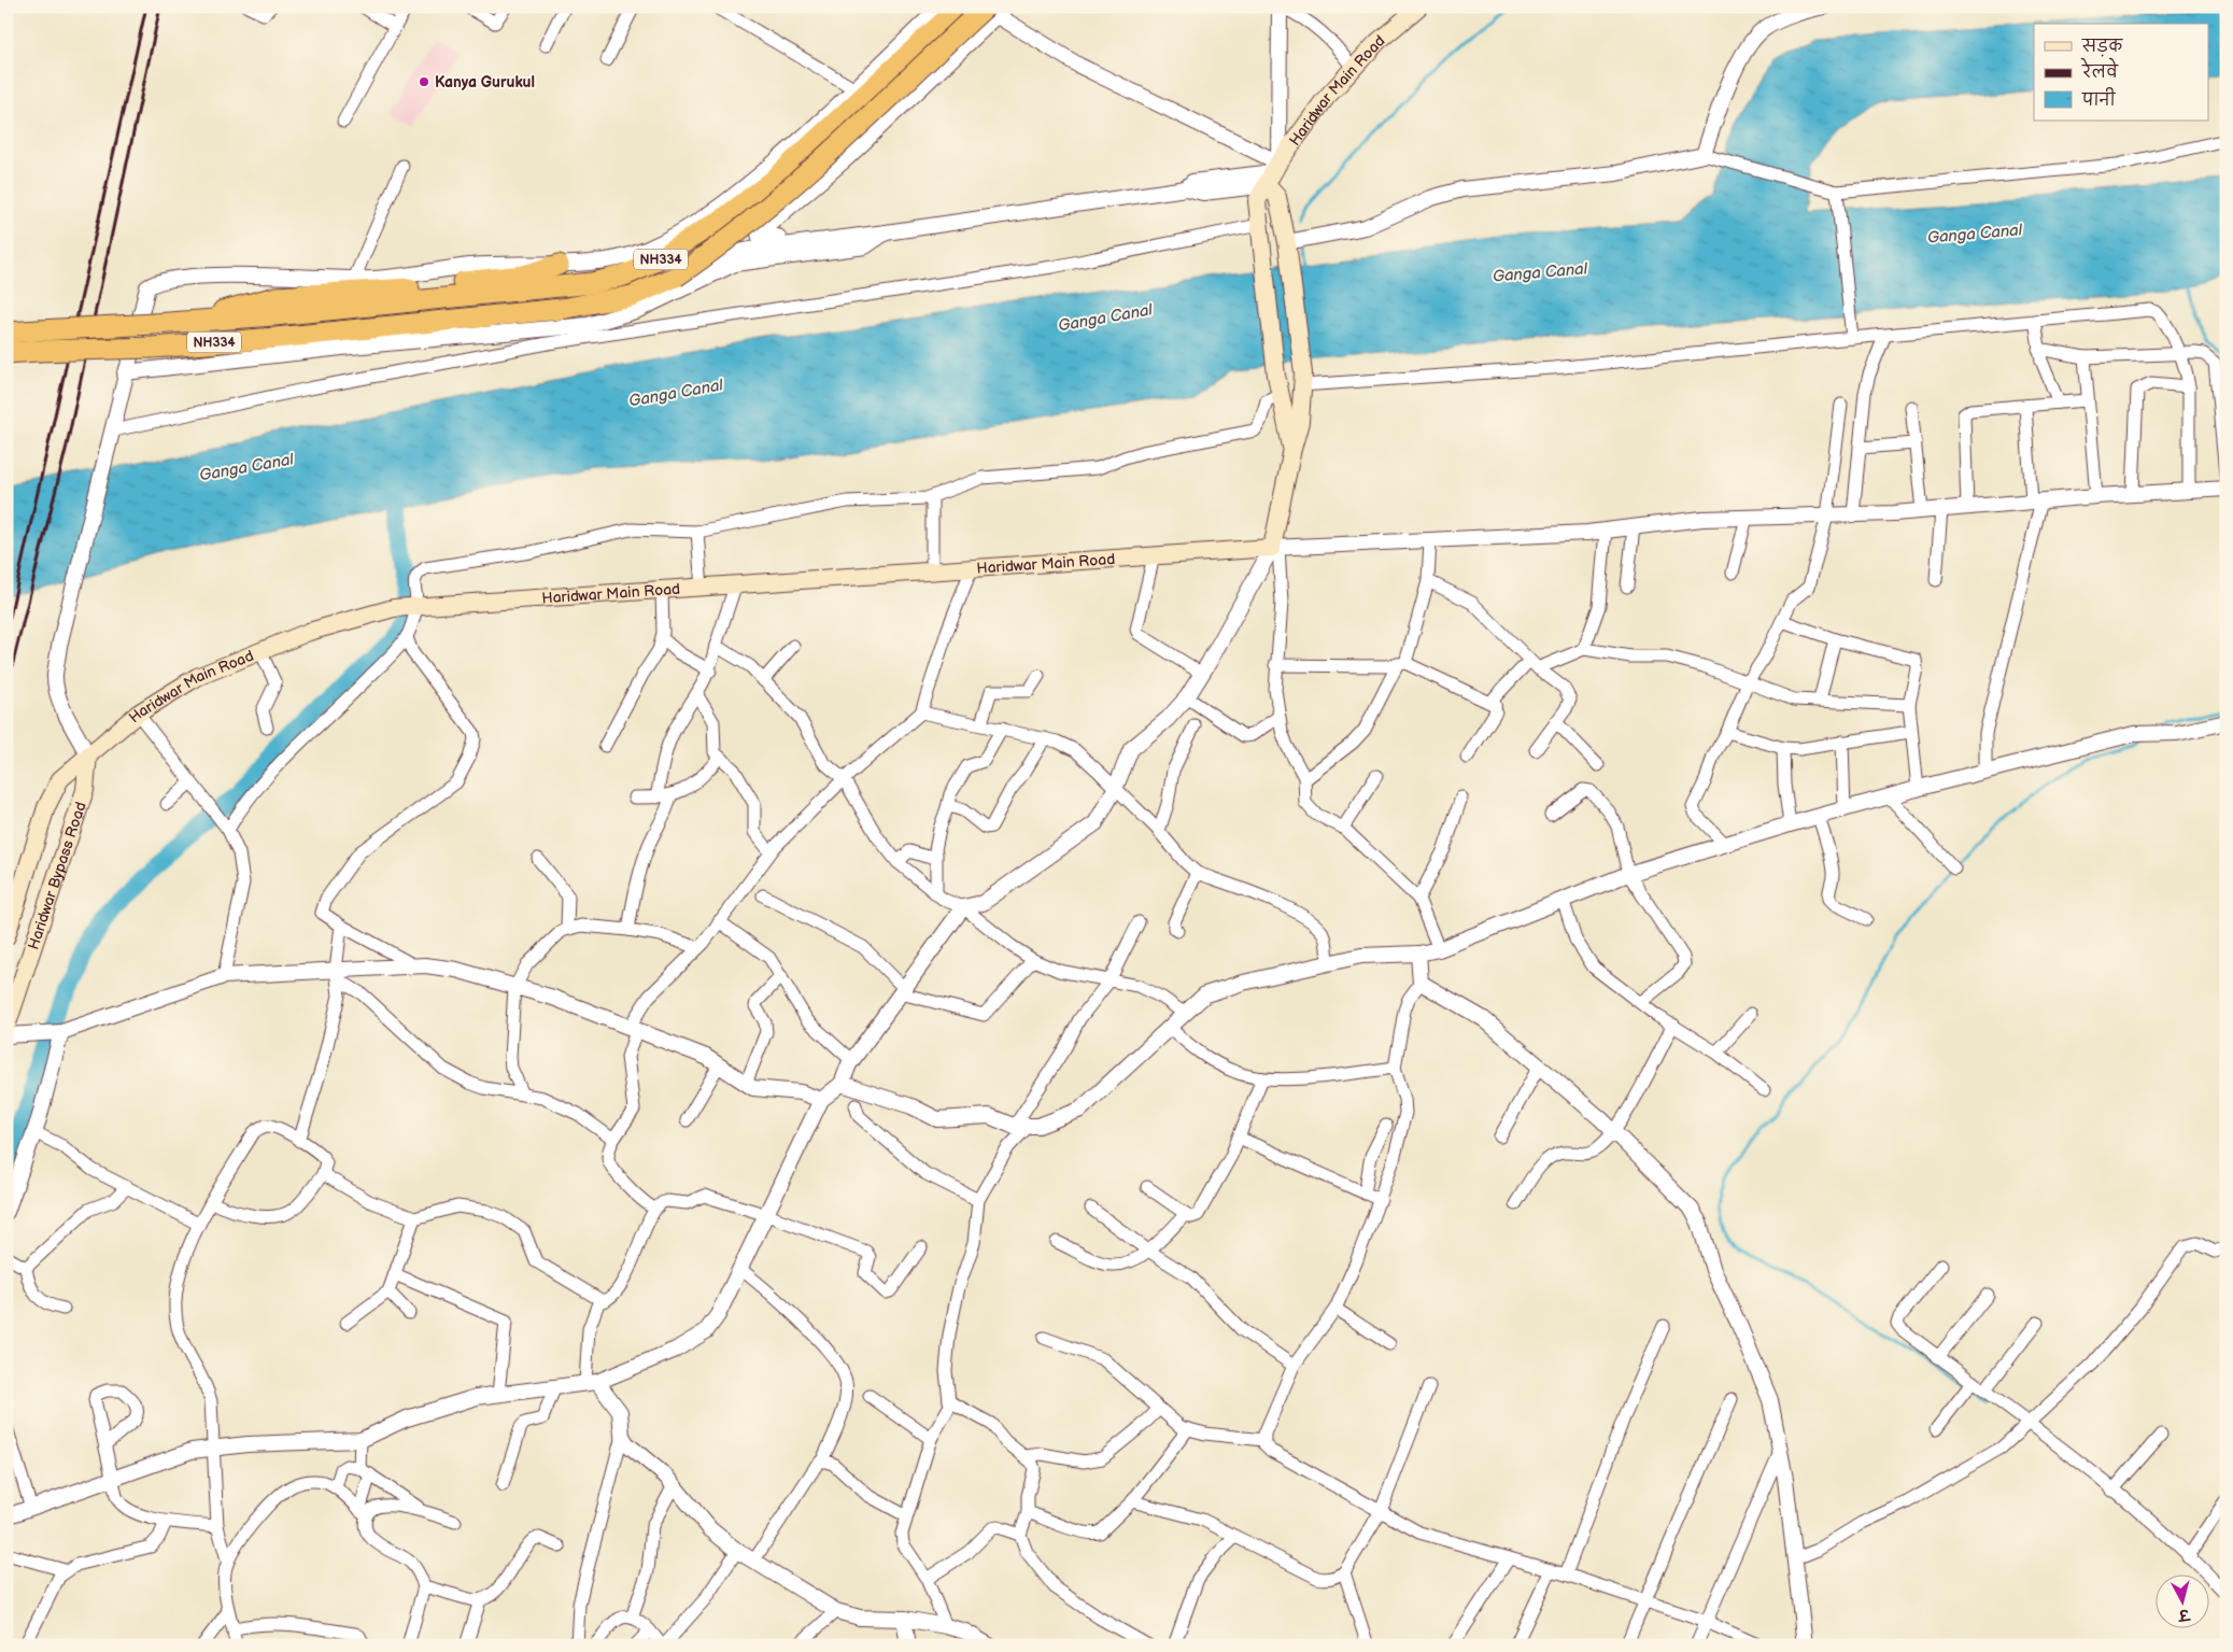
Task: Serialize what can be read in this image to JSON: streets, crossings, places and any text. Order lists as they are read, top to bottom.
{
  "streets": {
    "highway": ["NH334"],
    "main road": ["Haridwar Main Road", "Haridwar Bypass Road"]
  },
  "crossings": [
    ["Haridwar Main Road", "Haridwar Bypass Road"]
  ],
  "water": ["Ganga Canal"],
  "places": ["Kanya Gurukul"],
  "legend": ["सड़क", "रेलवे", "पानी"],
  "north": "bottom"
}
